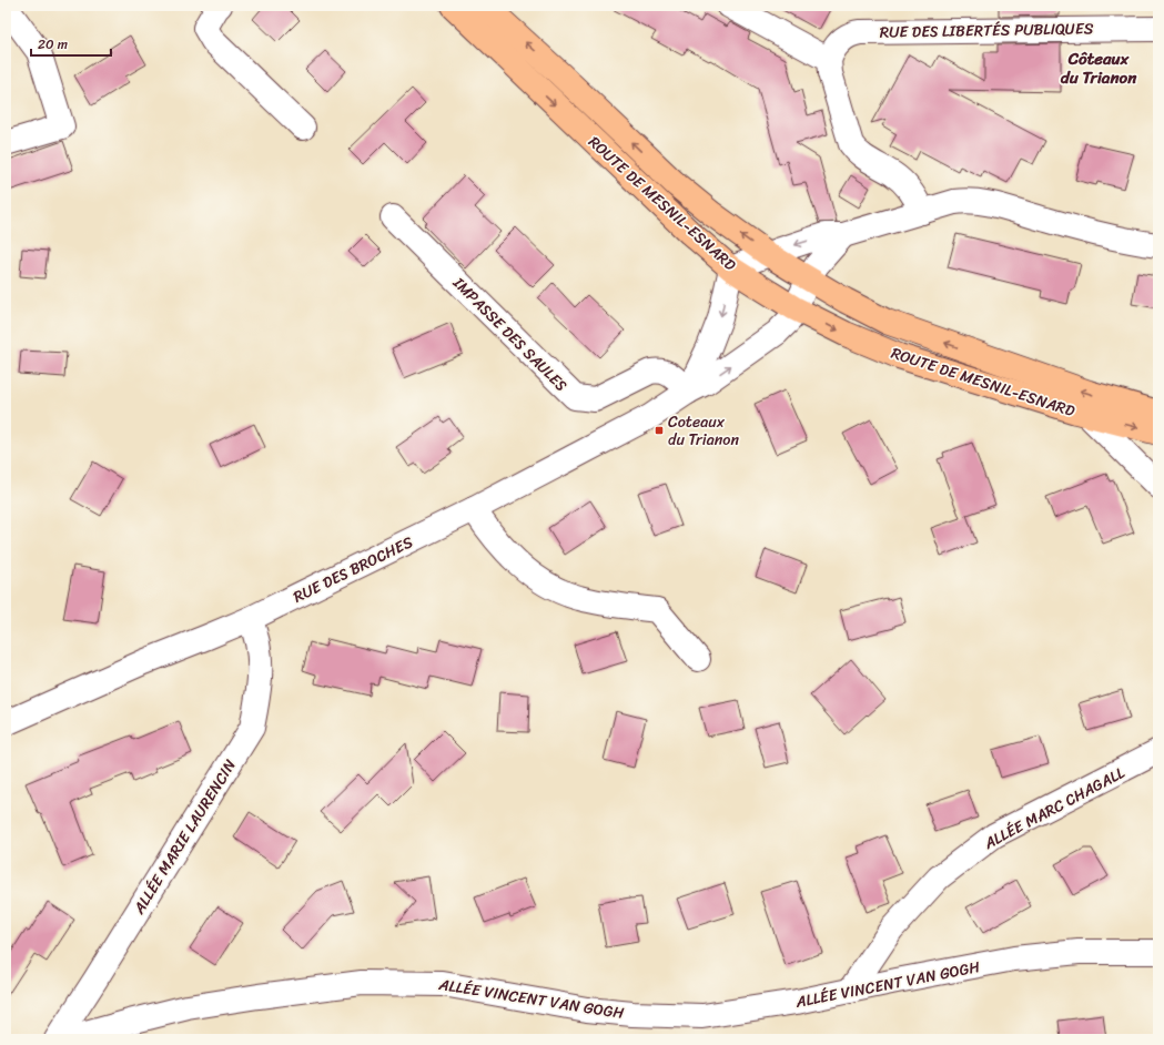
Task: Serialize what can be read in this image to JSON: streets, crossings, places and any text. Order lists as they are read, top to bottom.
{
  "streets": {
    "main road": ["ROUTE DE MESNIL-ESNARD"],
    "street": [
      "RUE DES LIBERTÉS PUBLIQUES",
      "IMPASSE DES SAULES",
      "RUE DES BROCHES",
      "ALLÉE MARC CHAGALL",
      "ALLÉE MARIE LAURENCIN",
      "ALLÉE VINCENT VAN GOGH"
    ]
  },
  "crossings": [
    ["ROUTE DE MESNIL-ESNARD", "RUE DES BROCHES"],
    ["IMPASSE DES SAULES", "RUE DES BROCHES"],
    ["RUE DES BROCHES", "ALLÉE MARIE LAURENCIN"],
    ["ALLÉE MARC CHAGALL", "ALLÉE VINCENT VAN GOGH"]
  ],
  "districts": ["Côteaux du Trianon"],
  "places": {
    "transit": ["Coteaux du Trianon"]
  },
  "scale_bar": "20 m"
}
